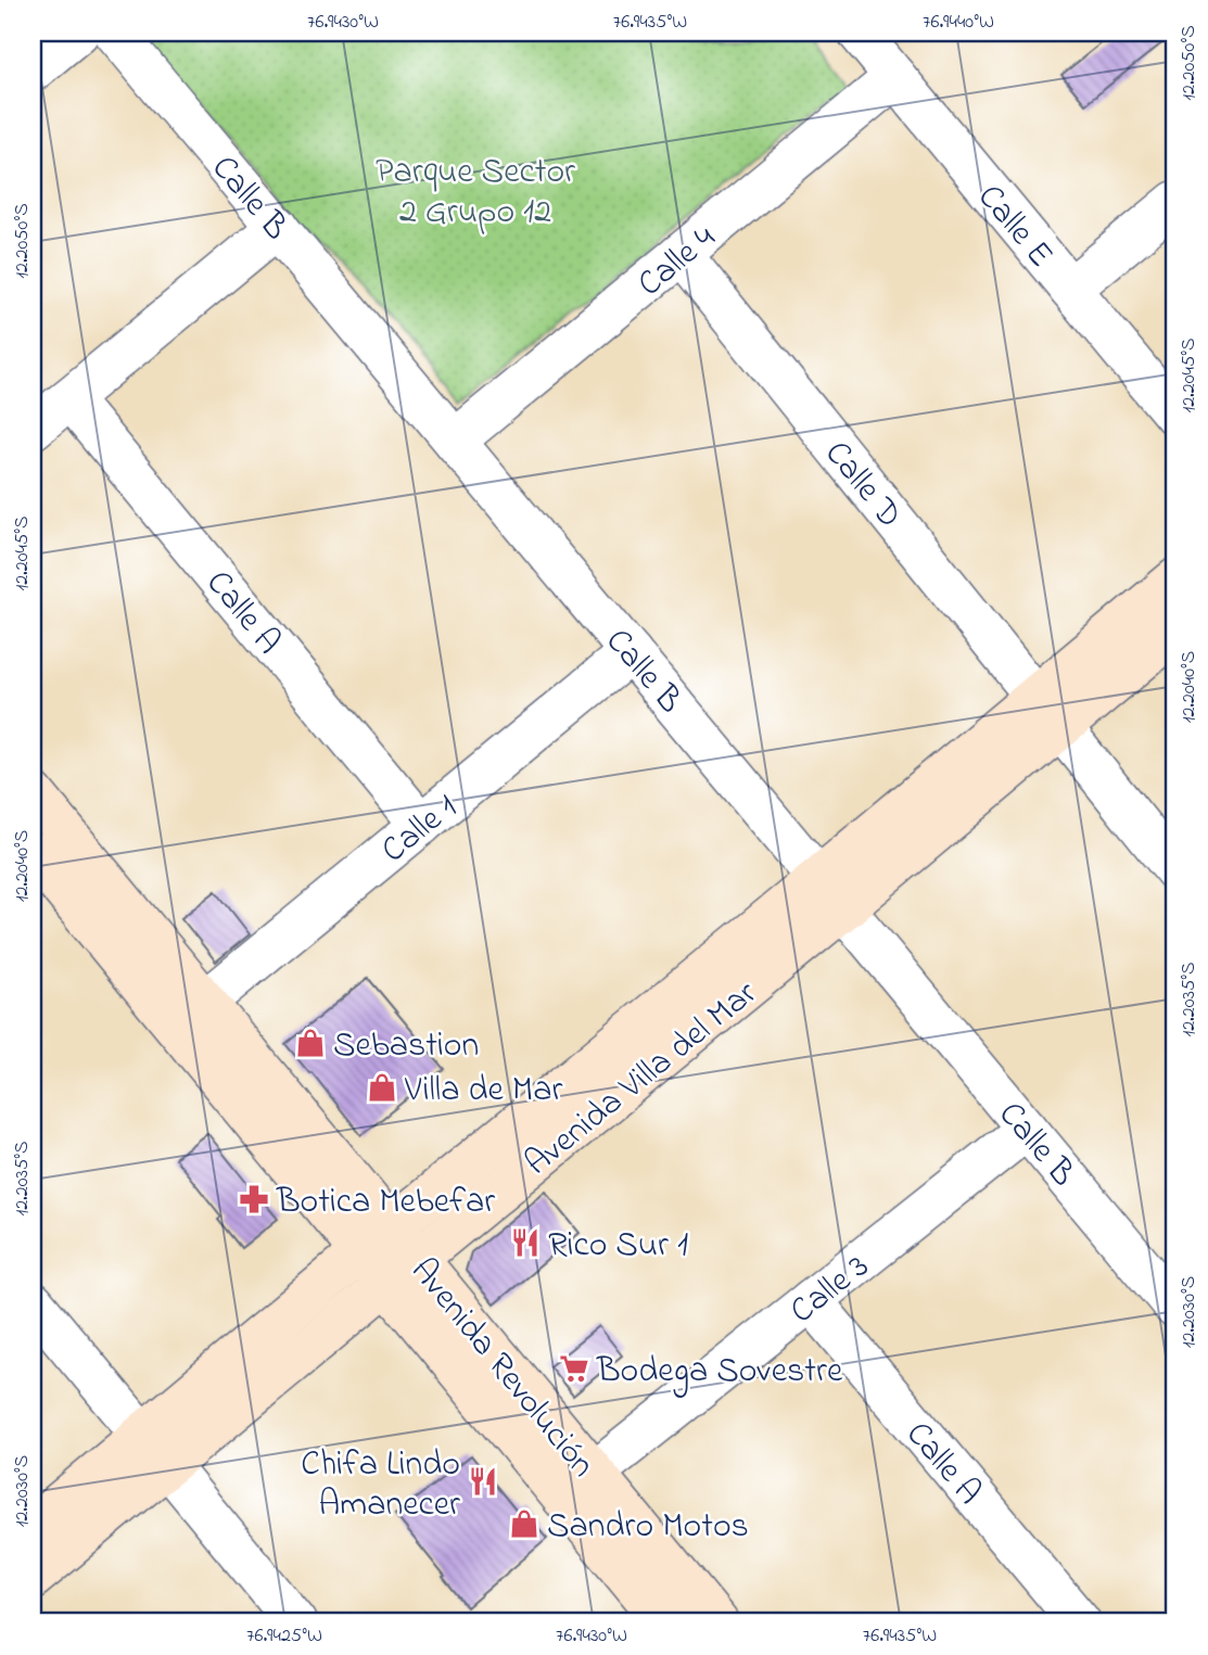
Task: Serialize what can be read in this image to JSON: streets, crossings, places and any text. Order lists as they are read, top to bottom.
{
  "streets": {
    "main road": ["Avenida Villa del Mar", "Avenida Revolución"],
    "street": [
      "Calle B",
      "Calle E",
      "Calle 4",
      "Calle D",
      "Calle A",
      "Calle 1",
      "Calle 3"
    ]
  },
  "crossings": [
    ["Calle B", "Calle 4"],
    ["Calle B", "Calle 1"],
    ["Calle B", "Avenida Villa del Mar"],
    ["Calle B", "Calle 3"],
    ["Calle E", "Calle 4"],
    ["Calle 4", "Calle D"],
    ["Calle D", "Avenida Villa del Mar"],
    ["Calle A", "Calle 1"],
    ["Calle A", "Calle 3"],
    ["Calle 1", "Avenida Revolución"],
    ["Avenida Villa del Mar", "Avenida Revolución"],
    ["Calle 3", "Avenida Revolución"]
  ],
  "parks": ["Parque Sector 2 Grupo 12"],
  "places": {
    "shop": ["Sebastion", "Villa de Mar", "Sandro Motos"],
    "pharmacy": ["Botica Mebefar"],
    "restaurant": ["Rico Sur 1", "Chifa Lindo Amanecer"],
    "supermarket": ["Bodega Sovestre"]
  },
  "coordinates": [
    "76.9430°W",
    "76.9435°W",
    "76.9440°W",
    "12.2050°S",
    "12.2045°S",
    "12.2040°S",
    "12.2035°S",
    "12.2030°S",
    "76.9425°W"
  ]
}
